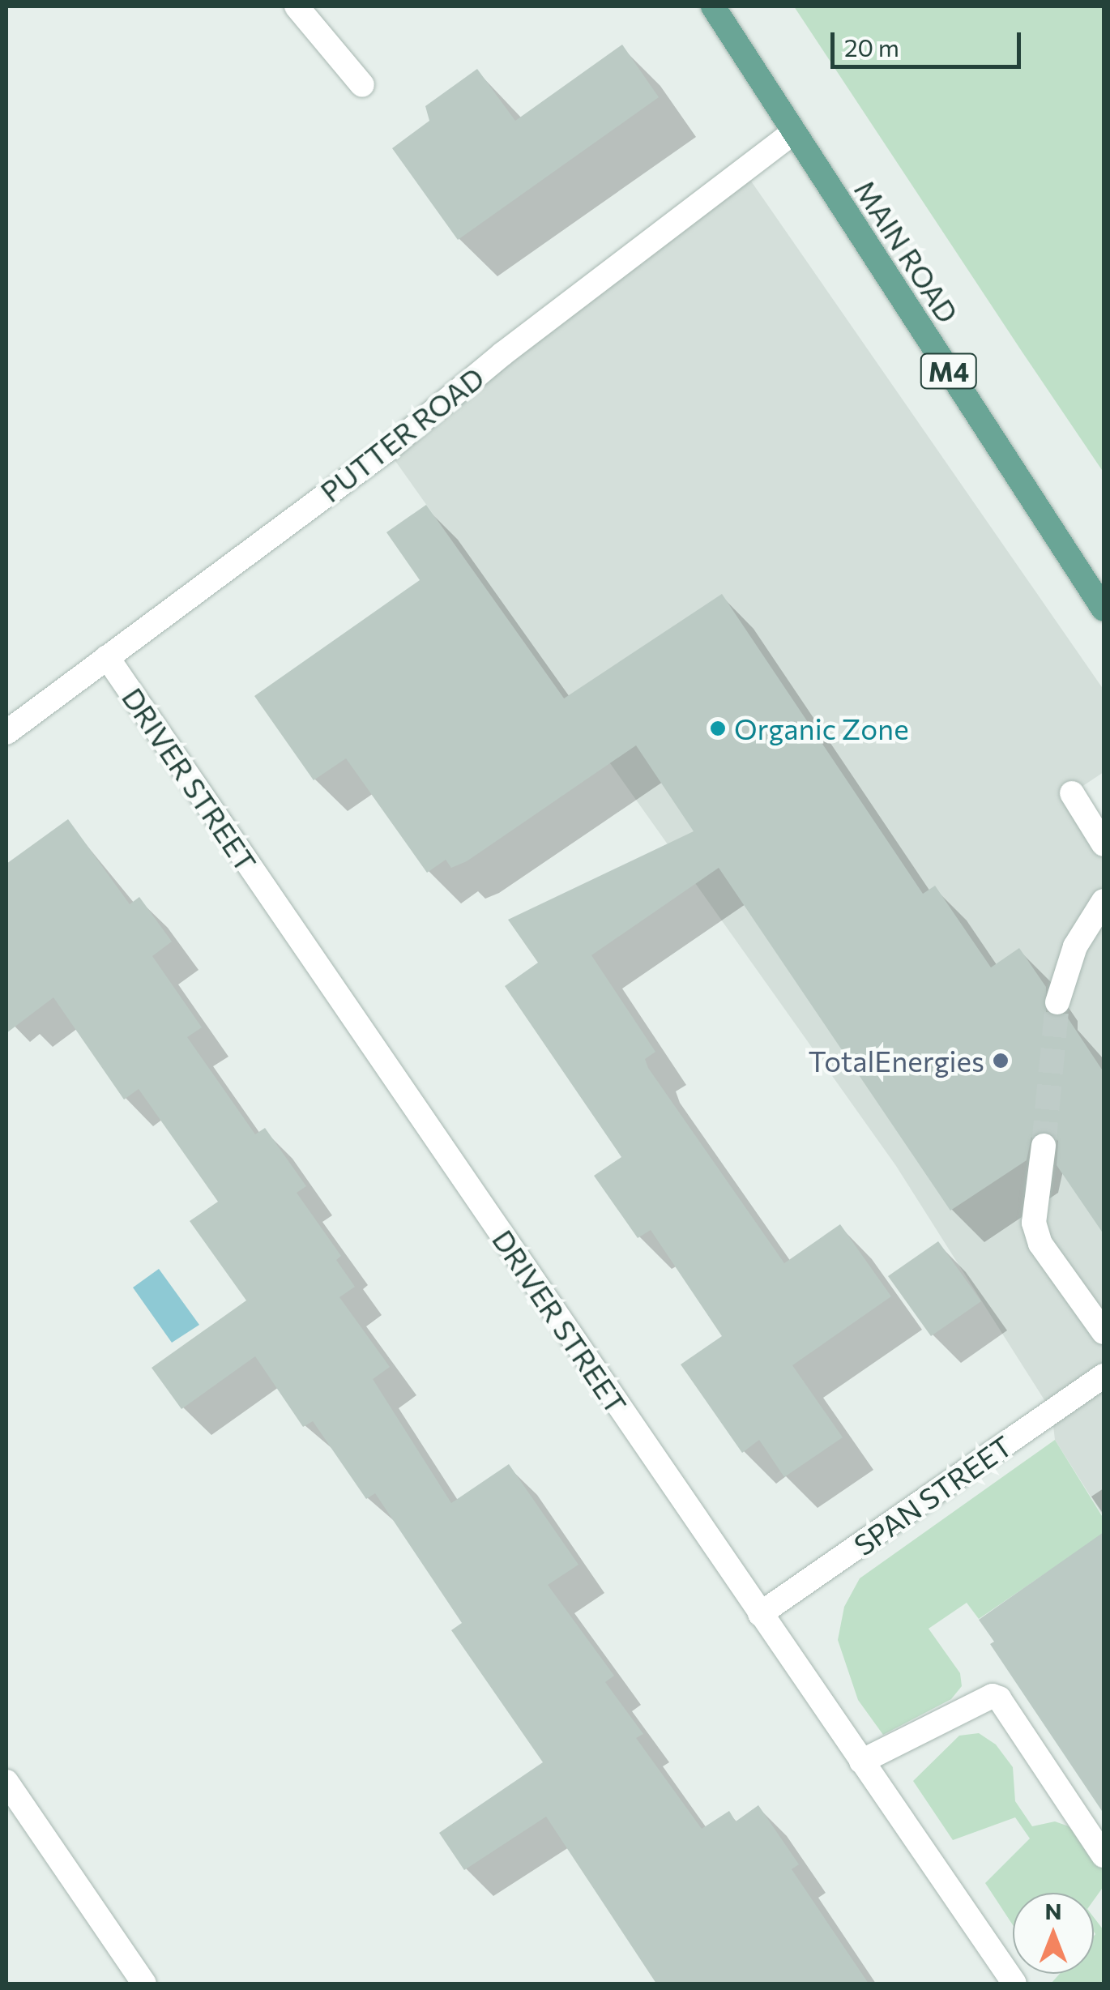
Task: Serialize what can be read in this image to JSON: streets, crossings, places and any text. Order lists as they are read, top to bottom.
{
  "streets": {
    "main road": ["MAIN ROAD", "M4"],
    "street": ["PUTTER ROAD", "DRIVER STREET", "SPAN STREET"]
  },
  "crossings": [
    ["MAIN ROAD", "PUTTER ROAD"],
    ["PUTTER ROAD", "DRIVER STREET"],
    ["DRIVER STREET", "SPAN STREET"]
  ],
  "places": ["Organic Zone", "TotalEnergies"],
  "scale_bar": "20 m",
  "north": "top"
}
